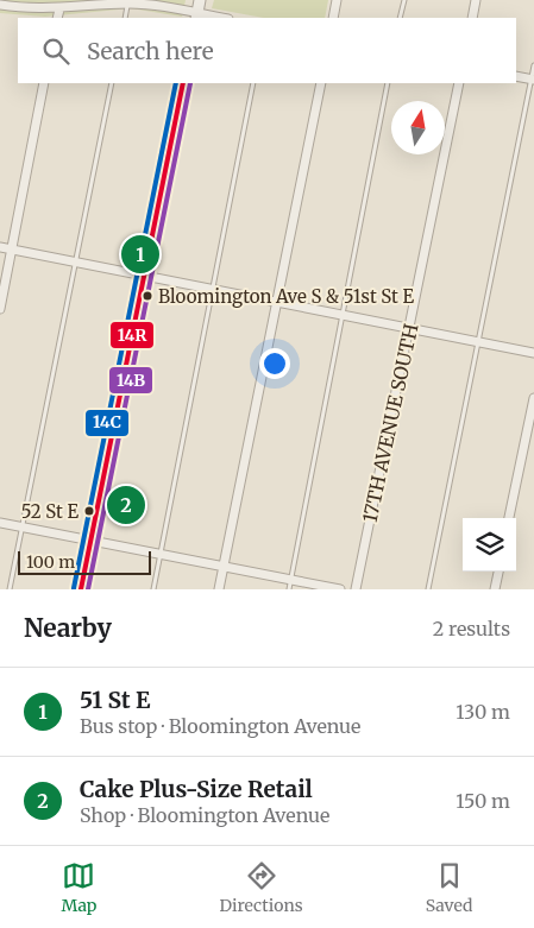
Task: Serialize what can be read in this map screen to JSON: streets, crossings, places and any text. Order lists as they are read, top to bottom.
{
  "streets": {
    "street": ["17TH AVENUE SOUTH"]
  },
  "places": ["Bloomington Ave S & 51st St E", "52 St E"],
  "lines": ["transit line 14R", "transit line 14B", "transit line 14C"],
  "scale_bar": "100 m",
  "north": "top",
  "page": {
    "search": "Search here",
    "pins": ["1", "2"],
    "scale": "100 m",
    "heading": ["Nearby", "2 results"],
    "list": [
      {
        "mark": "1",
        "name": "51 St E",
        "note": "Bus stop · Bloomington Avenue",
        "value": "130 m"
      },
      {
        "mark": "2",
        "name": "Cake Plus-Size Retail",
        "note": "Shop · Bloomington Avenue",
        "value": "150 m"
      }
    ],
    "nav": ["Map", "Directions", "Saved"]
  }
}
